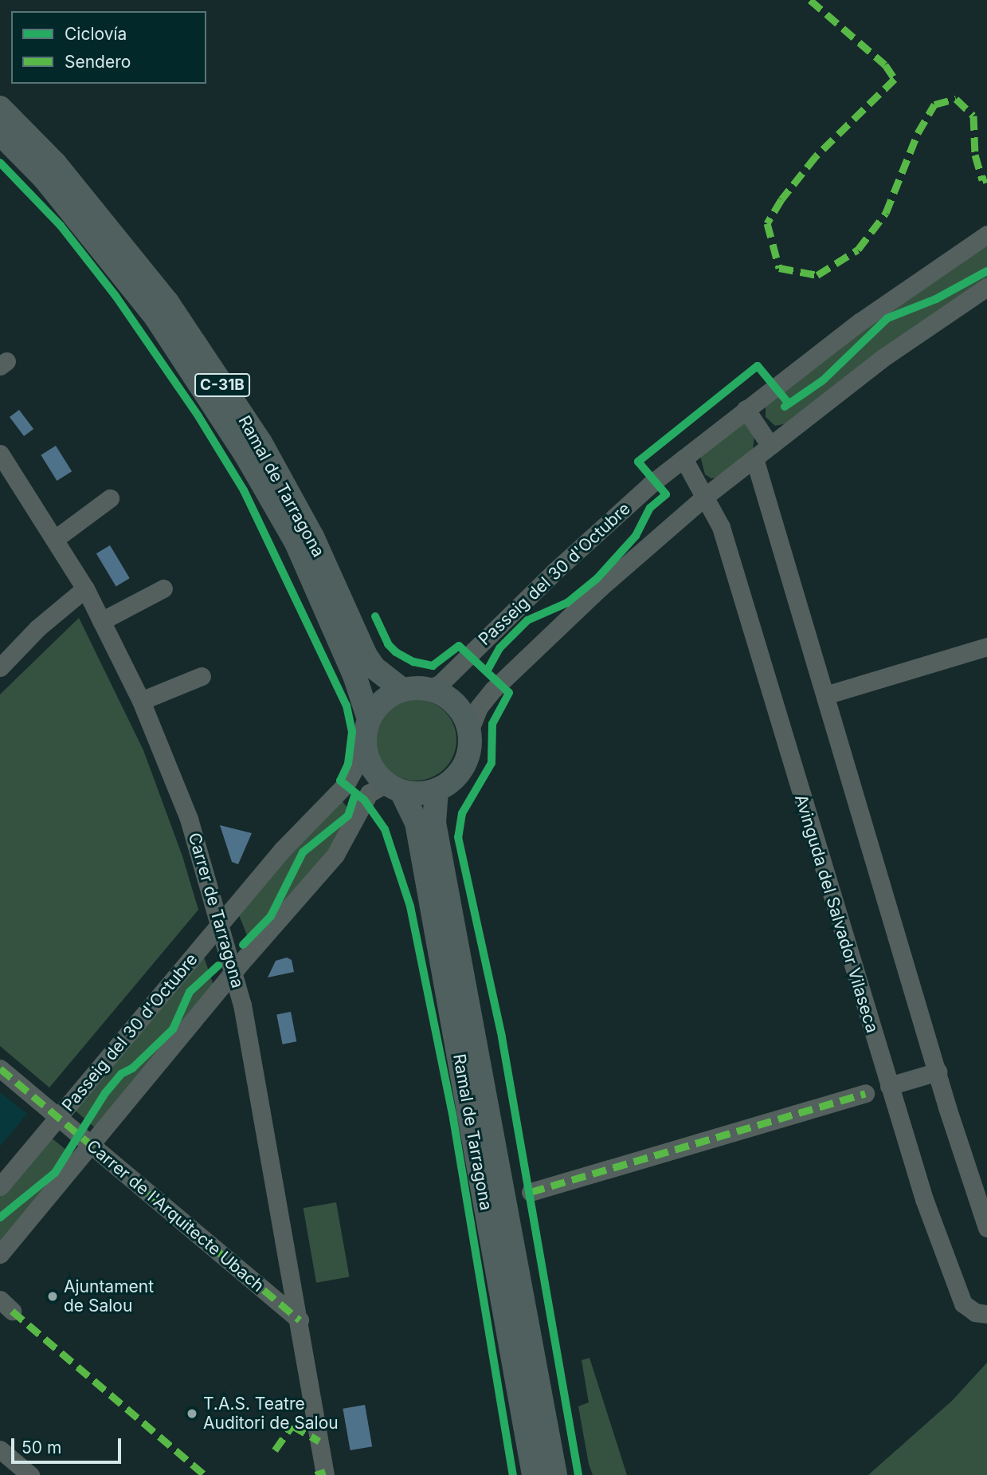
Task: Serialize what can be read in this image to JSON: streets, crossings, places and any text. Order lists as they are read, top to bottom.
{
  "streets": {
    "main road": ["C-31B", "Ramal de Tarragona"],
    "street": [
      "Passeig del 30 d'Octubre",
      "Carrer de Tarragona",
      "Avinguda del Salvador Vilaseca",
      "Carrer de l'Arquitecte Ubach"
    ]
  },
  "crossings": [
    ["C-31B", "Ramal de Tarragona"],
    ["C-31B", "Passeig del 30 d'Octubre"],
    ["Ramal de Tarragona", "Passeig del 30 d'Octubre"],
    ["Passeig del 30 d'Octubre", "Carrer de Tarragona"],
    ["Passeig del 30 d'Octubre", "Carrer de l'Arquitecte Ubach"],
    ["Carrer de Tarragona", "Carrer de l'Arquitecte Ubach"]
  ],
  "places": ["Ajuntament de Salou", "T.A.S. Teatre Auditori de Salou"],
  "legend": ["Ciclovía", "Sendero"],
  "scale_bar": "50 m"
}
